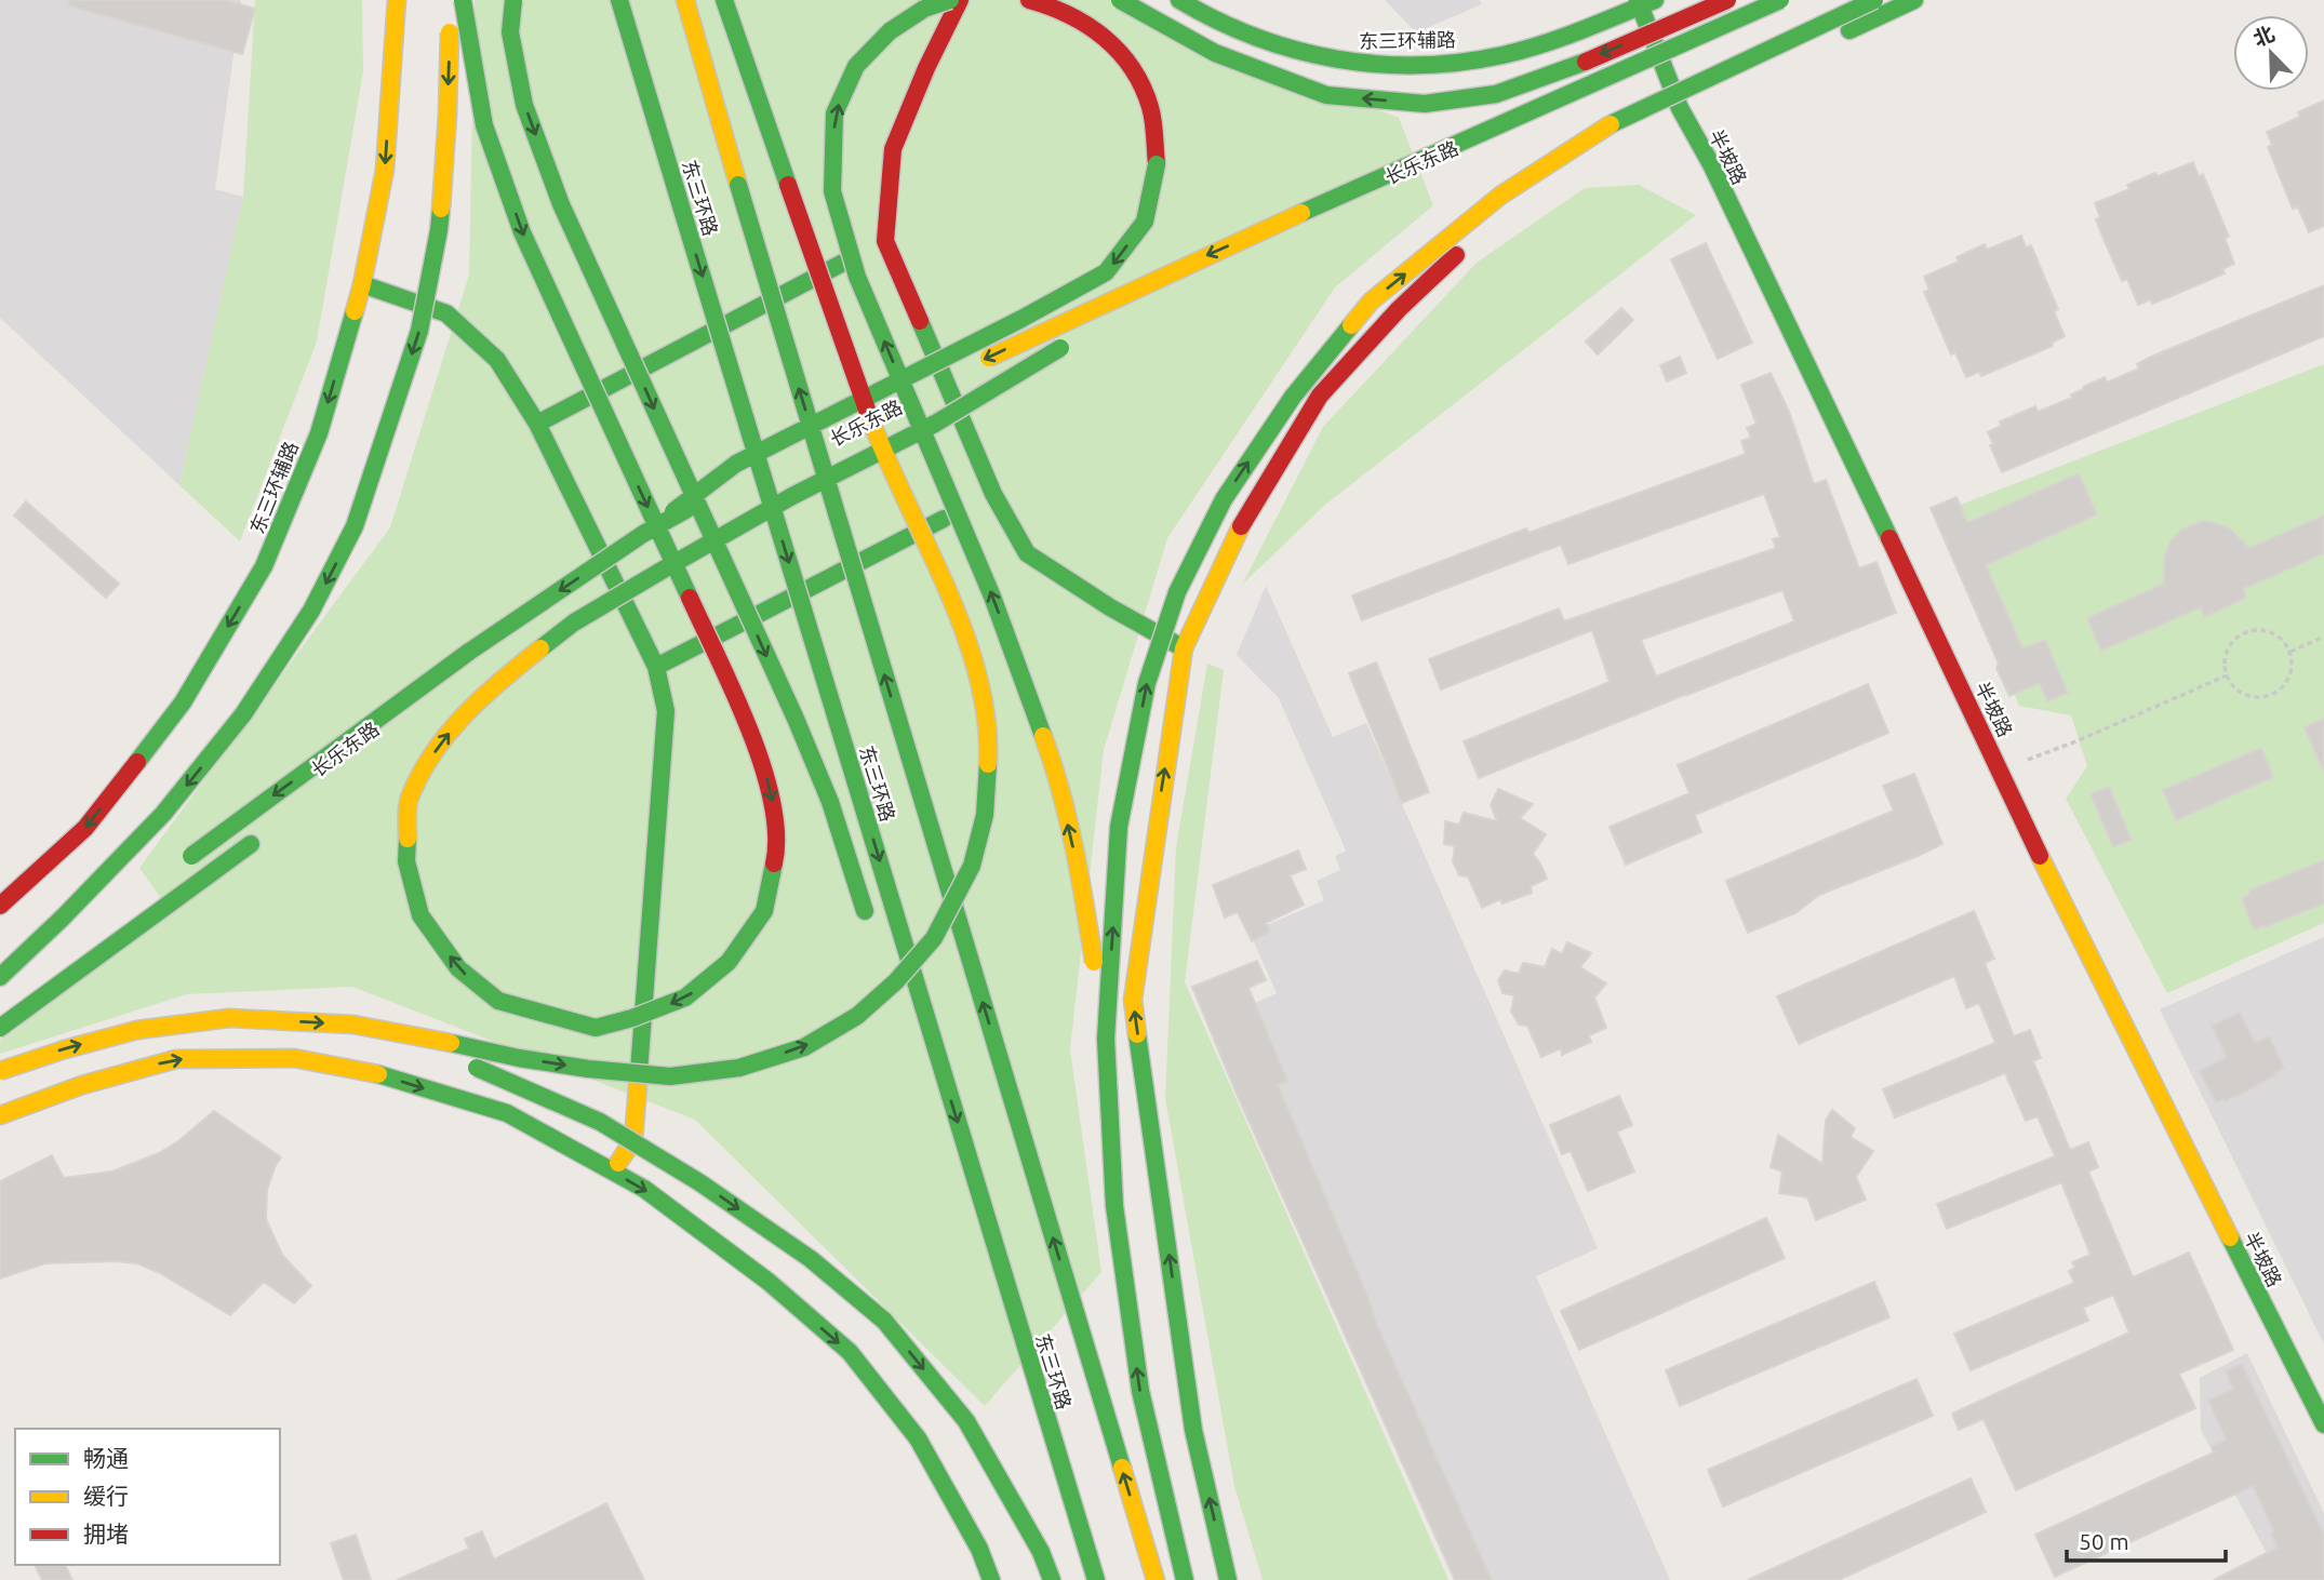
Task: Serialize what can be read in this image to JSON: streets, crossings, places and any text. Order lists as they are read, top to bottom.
{
  "streets": {
    "main road": [
      "东三环辅路",
      "半坡路",
      "长乐东路",
      "东三环路"
    ]
  },
  "crossings": [
    ["东三环辅路", "半坡路"]
  ],
  "legend": ["畅通", "缓行", "拥堵"],
  "scale_bar": "50 m",
  "north": "top left"
}
